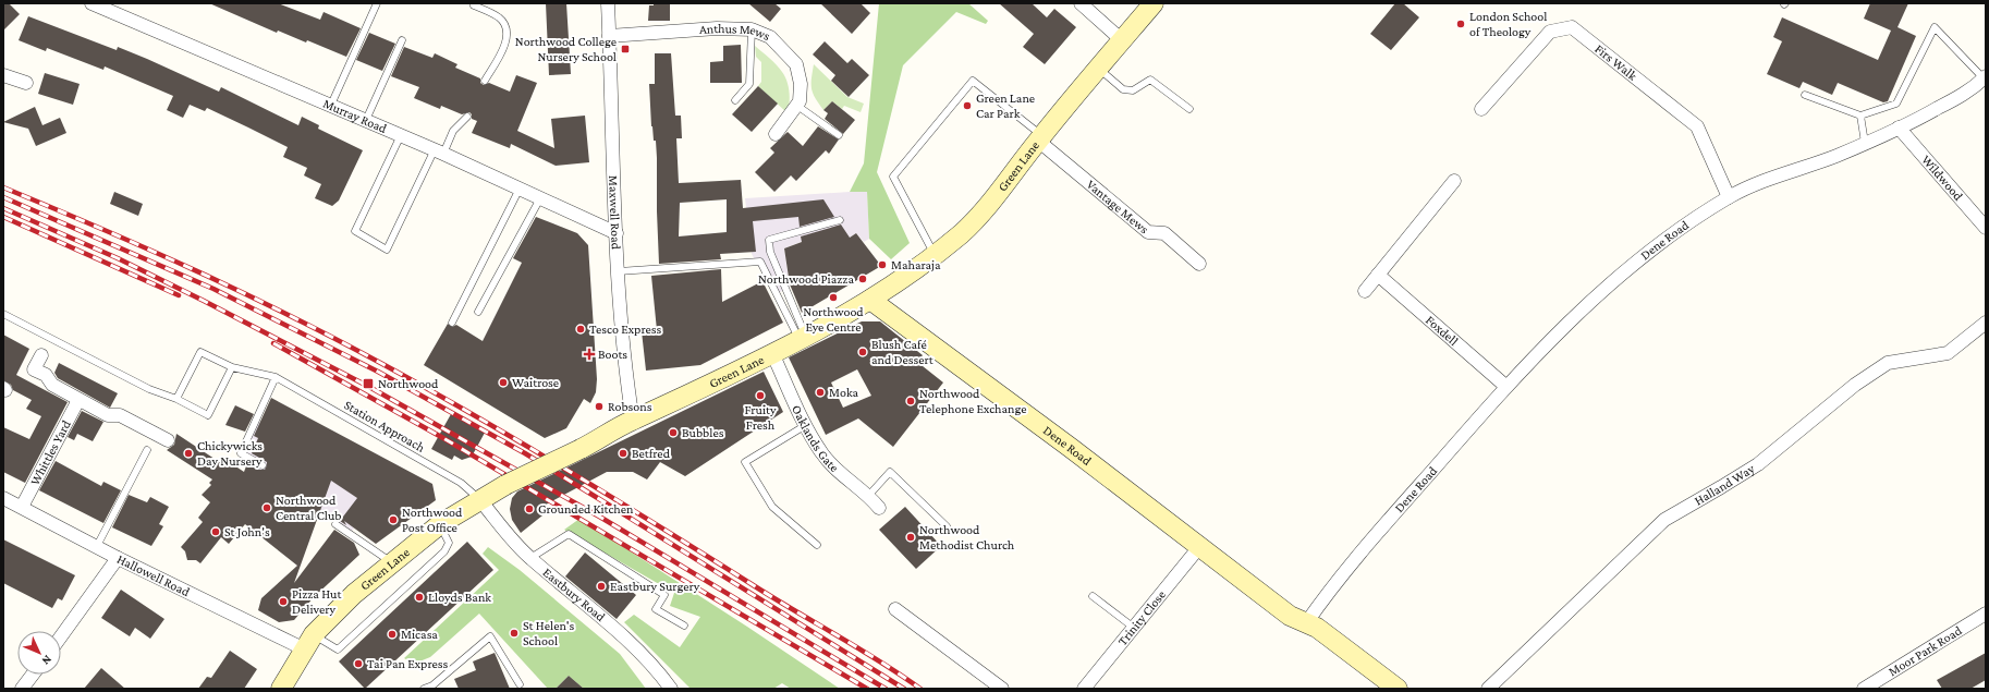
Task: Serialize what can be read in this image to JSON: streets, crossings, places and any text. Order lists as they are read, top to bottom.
{
  "streets": {
    "main road": ["Green Lane", "Dene Road"],
    "street": [
      "Anthus Mews",
      "Firs Walk",
      "Murray Road",
      "Wildwood",
      "Vantage Mews",
      "Maxwell Road",
      "Foxdell",
      "Oaklands Gate",
      "Whittles Yard",
      "Halland Way",
      "Hallowell Road",
      "Eastbury Road",
      "Trinity Close",
      "Moor Park Road"
    ],
    "lane": ["Station Approach"]
  },
  "crossings": [
    ["Anthus Mews", "Maxwell Road"],
    ["Firs Walk", "Dene Road"],
    ["Murray Road", "Maxwell Road"],
    ["Green Lane", "Vantage Mews"],
    ["Green Lane", "Maxwell Road"],
    ["Green Lane", "Dene Road"],
    ["Green Lane", "Station Approach"],
    ["Green Lane", "Oaklands Gate"],
    ["Green Lane", "Hallowell Road"],
    ["Green Lane", "Eastbury Road"],
    ["Wildwood", "Dene Road"],
    ["Dene Road", "Foxdell"],
    ["Dene Road", "Trinity Close"],
    ["Station Approach", "Eastbury Road"],
    ["Whittles Yard", "Hallowell Road"]
  ],
  "places": {
    "other": [
      "London School of Theology",
      "Green Lane Car Park",
      "Maharaja",
      "Northwood Piazza",
      "Northwood Eye Centre",
      "Tesco Express",
      "Blush Café and Dessert",
      "Waitrose",
      "Moka",
      "Fruity Fresh",
      "Northwood Telephone Exchange",
      "Robsons",
      "Bubbles",
      "Chickywicks Day Nursery",
      "Betfred",
      "Northwood Central Club",
      "Grounded Kitchen",
      "Northwood Post Office",
      "St John's",
      "Northwood Methodist Church",
      "Eastbury Surgery",
      "Lloyds Bank",
      "Pizza Hut Delivery",
      "St Helen's School",
      "Micasa",
      "Tai Pan Express"
    ],
    "transit": ["Northwood College Nursery School", "Northwood"],
    "health": ["Boots"]
  },
  "north": "bottom right"
}
